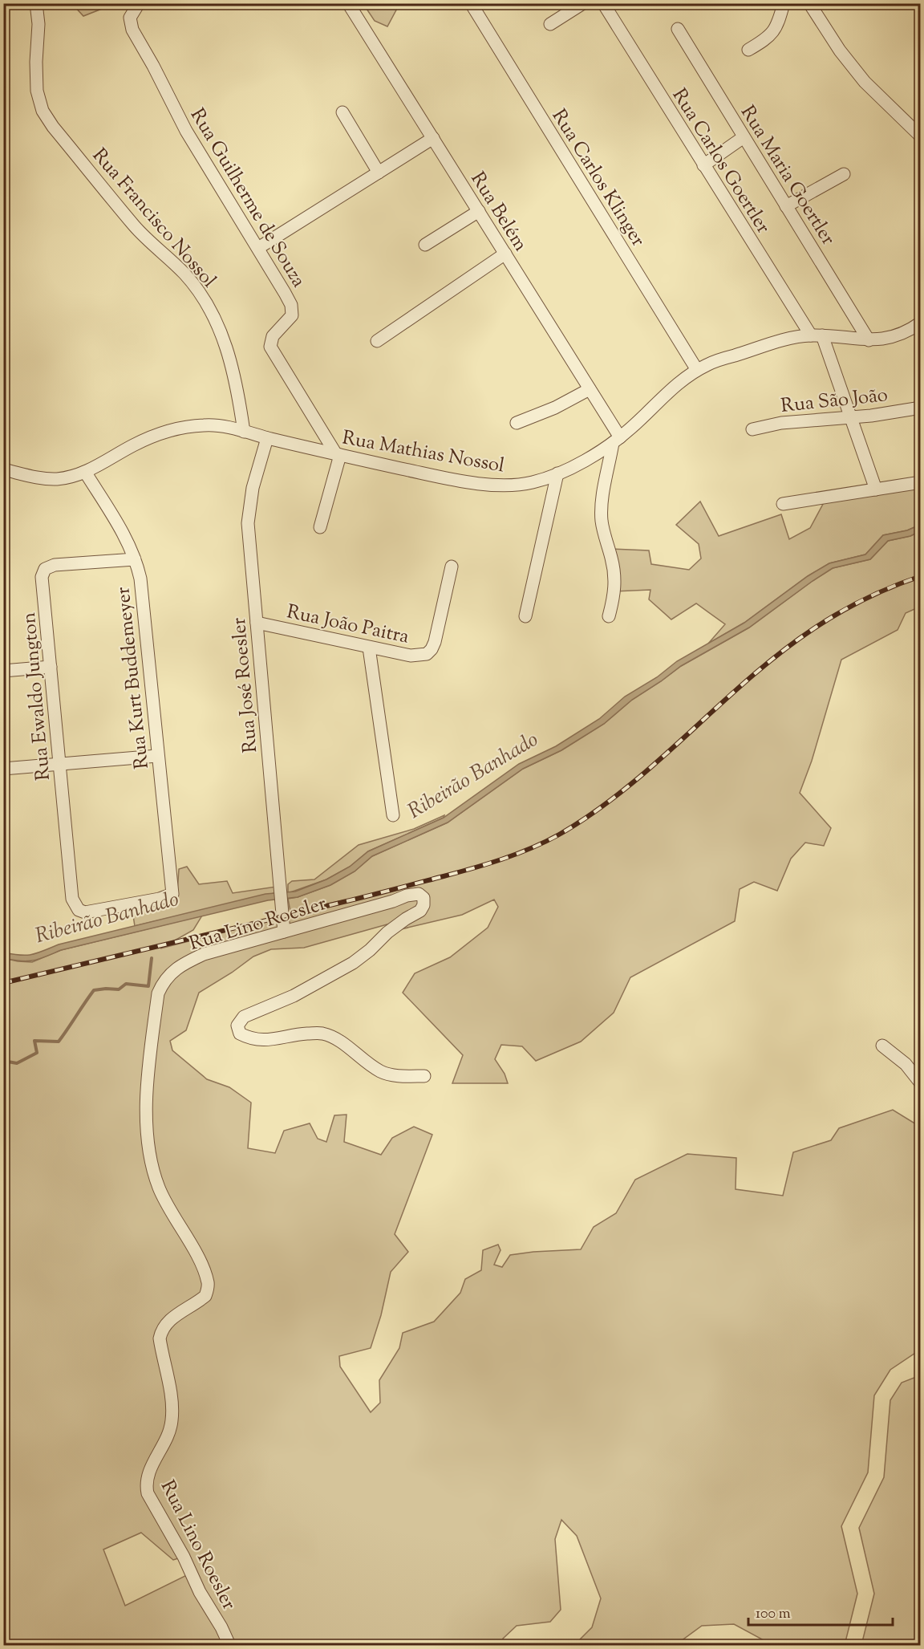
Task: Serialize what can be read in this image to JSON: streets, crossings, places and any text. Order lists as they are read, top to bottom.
{
  "streets": {
    "street": [
      "Rua Carlos Goertler",
      "Rua Maria Goertler",
      "Rua Carlos Klinger",
      "Rua Guilherme de Souza",
      "Rua Belém",
      "Rua Francisco Nossol",
      "Rua São João",
      "Rua Mathias Nossol",
      "Rua João Paitra",
      "Rua Kurt Buddemeyer",
      "Rua José Roesler",
      "Rua Ewaldo Jungton",
      "Rua Lino Roesler"
    ]
  },
  "crossings": [
    ["Rua Carlos Goertler", "Rua São João"],
    ["Rua Carlos Goertler", "Rua Mathias Nossol"],
    ["Rua Maria Goertler", "Rua Mathias Nossol"],
    ["Rua Carlos Klinger", "Rua Mathias Nossol"],
    ["Rua Guilherme de Souza", "Rua Mathias Nossol"],
    ["Rua Belém", "Rua Mathias Nossol"],
    ["Rua Francisco Nossol", "Rua Mathias Nossol"],
    ["Rua Mathias Nossol", "Rua Kurt Buddemeyer"],
    ["Rua Mathias Nossol", "Rua José Roesler"],
    ["Rua João Paitra", "Rua José Roesler"],
    ["Rua Kurt Buddemeyer", "Rua Ewaldo Jungton"],
    ["Rua José Roesler", "Rua Lino Roesler"]
  ],
  "water": ["Ribeirão Banhado"],
  "scale_bar": "100 m"
}
